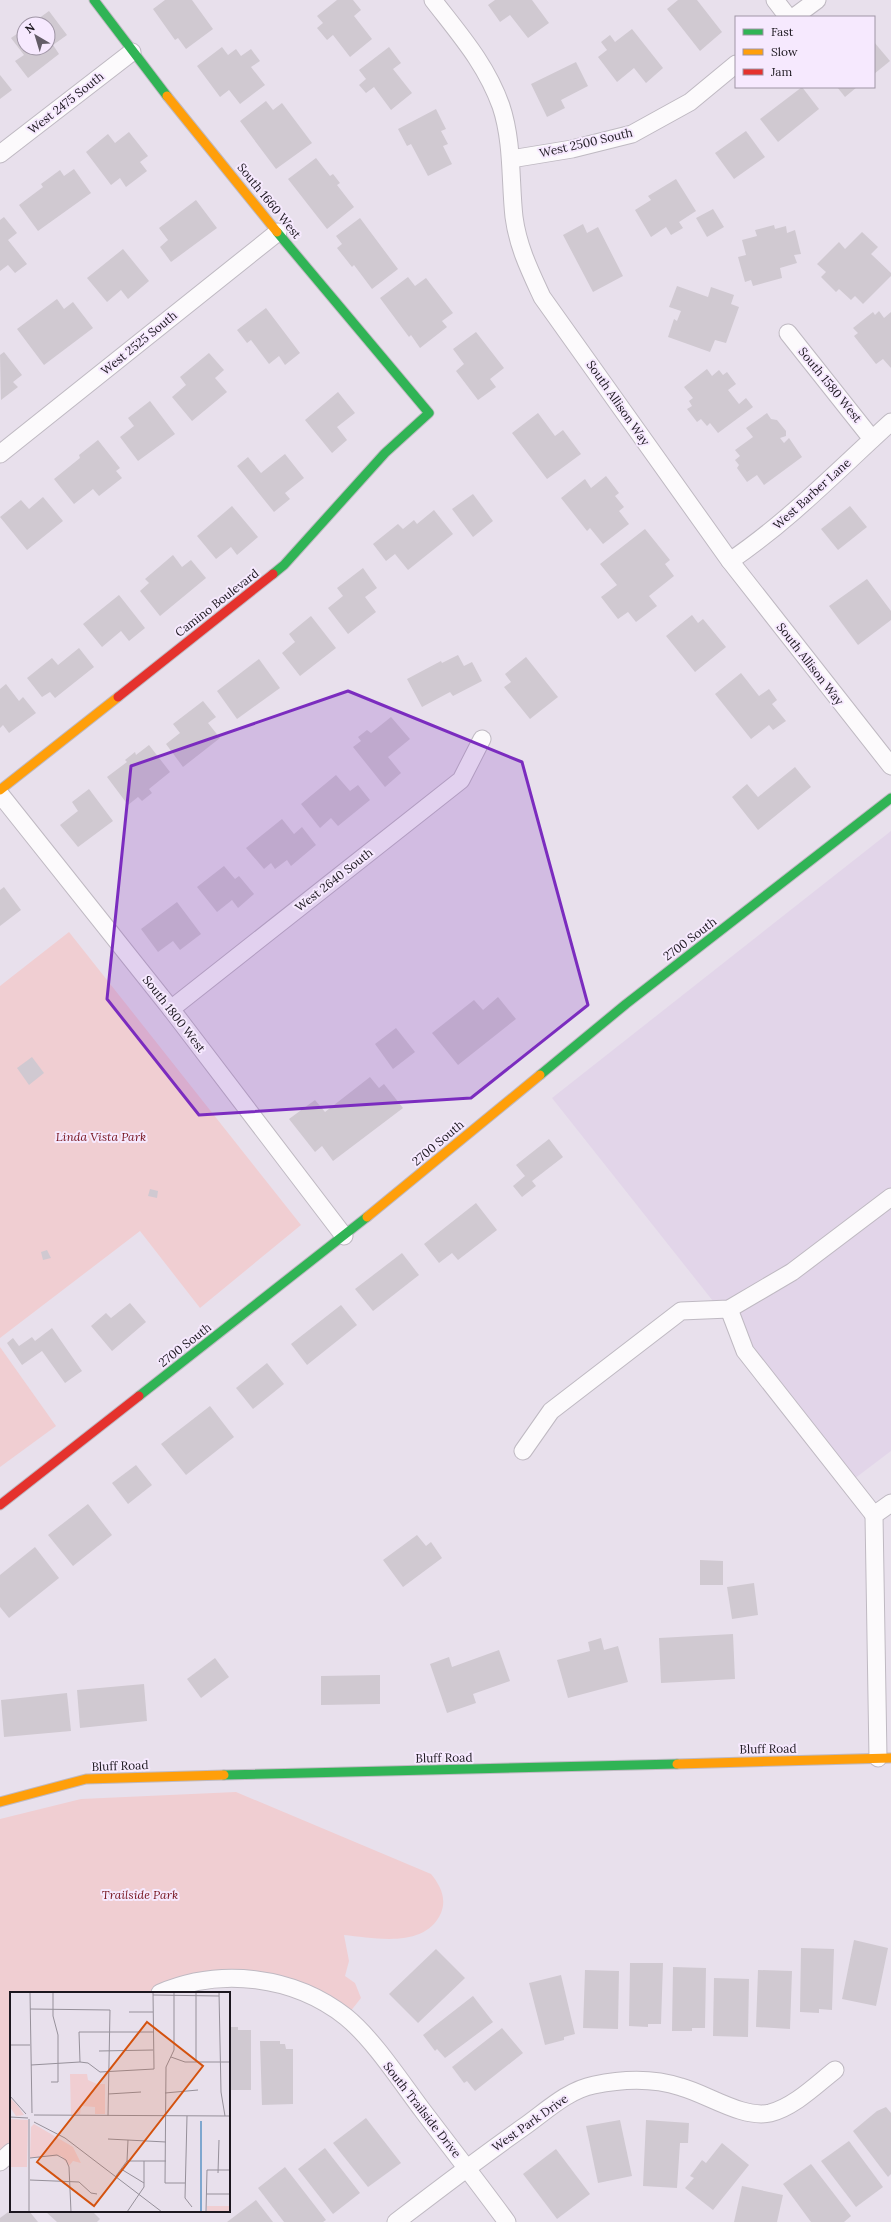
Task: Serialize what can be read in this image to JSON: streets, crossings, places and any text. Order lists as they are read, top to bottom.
{
  "streets": {
    "main road": [
      "South 1660 West",
      "Camino Boulevard",
      "2700 South",
      "Bluff Road"
    ],
    "street": [
      "West 2475 South",
      "West 2500 South",
      "West 2525 South",
      "South 1580 West",
      "South Allison Way",
      "West Barber Lane",
      "West 2640 South",
      "South 1800 West",
      "South Trailside Drive",
      "West Park Drive"
    ]
  },
  "crossings": [
    ["West 2475 South", "South 1660 West"],
    ["West 2500 South", "South Allison Way"],
    ["South 1660 West", "West 2525 South"],
    ["South 1660 West", "Camino Boulevard"],
    ["South 1580 West", "West Barber Lane"],
    ["South Allison Way", "West Barber Lane"],
    ["West 2640 South", "South 1800 West"],
    ["2700 South", "South 1800 West"],
    ["South Trailside Drive", "West Park Drive"]
  ],
  "parks": ["Linda Vista Park", "Trailside Park"],
  "legend": ["Fast", "Slow", "Jam"],
  "north": "top left"
}
